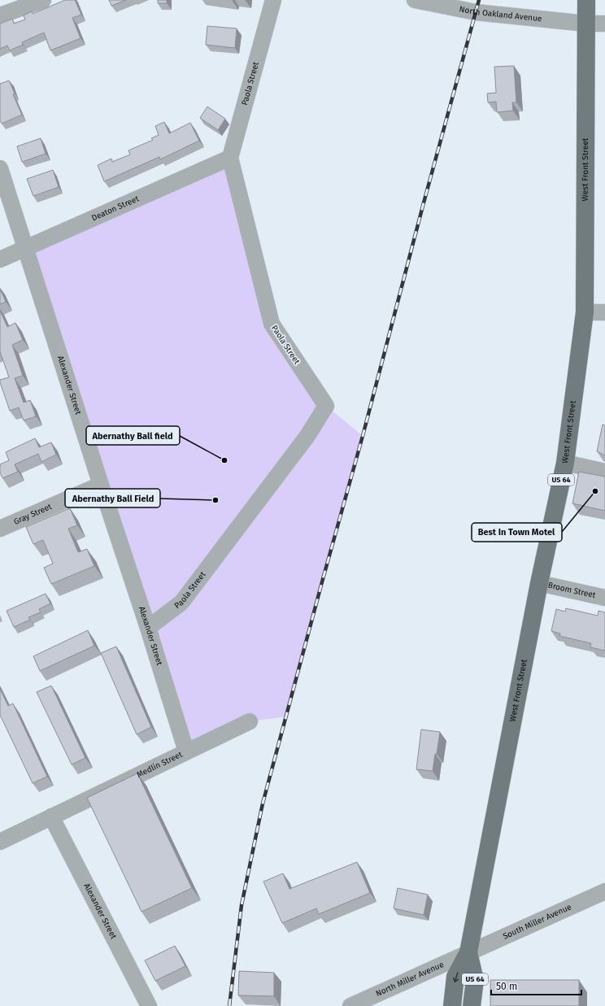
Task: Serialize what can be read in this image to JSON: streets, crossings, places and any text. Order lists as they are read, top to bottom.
{
  "streets": {
    "main road": ["West Front Street", "US 64"],
    "street": [
      "North Oakland Avenue",
      "Paola Street",
      "Deaton Street",
      "Alexander Street",
      "Gray Street",
      "Broom Street",
      "Medlin Street",
      "South Miller Avenue",
      "North Miller Avenue"
    ]
  },
  "crossings": [
    ["North Oakland Avenue", "West Front Street"],
    ["Paola Street", "Deaton Street"],
    ["Paola Street", "Alexander Street"],
    ["West Front Street", "Broom Street"],
    ["West Front Street", "South Miller Avenue"],
    ["West Front Street", "North Miller Avenue"],
    ["Deaton Street", "Alexander Street"],
    ["Alexander Street", "Gray Street"],
    ["Alexander Street", "Medlin Street"],
    ["South Miller Avenue", "North Miller Avenue"]
  ],
  "places": ["Abernathy Ball field", "Best In Town Motel", "Abernathy Ball Field"],
  "scale_bar": "50 m"
}
